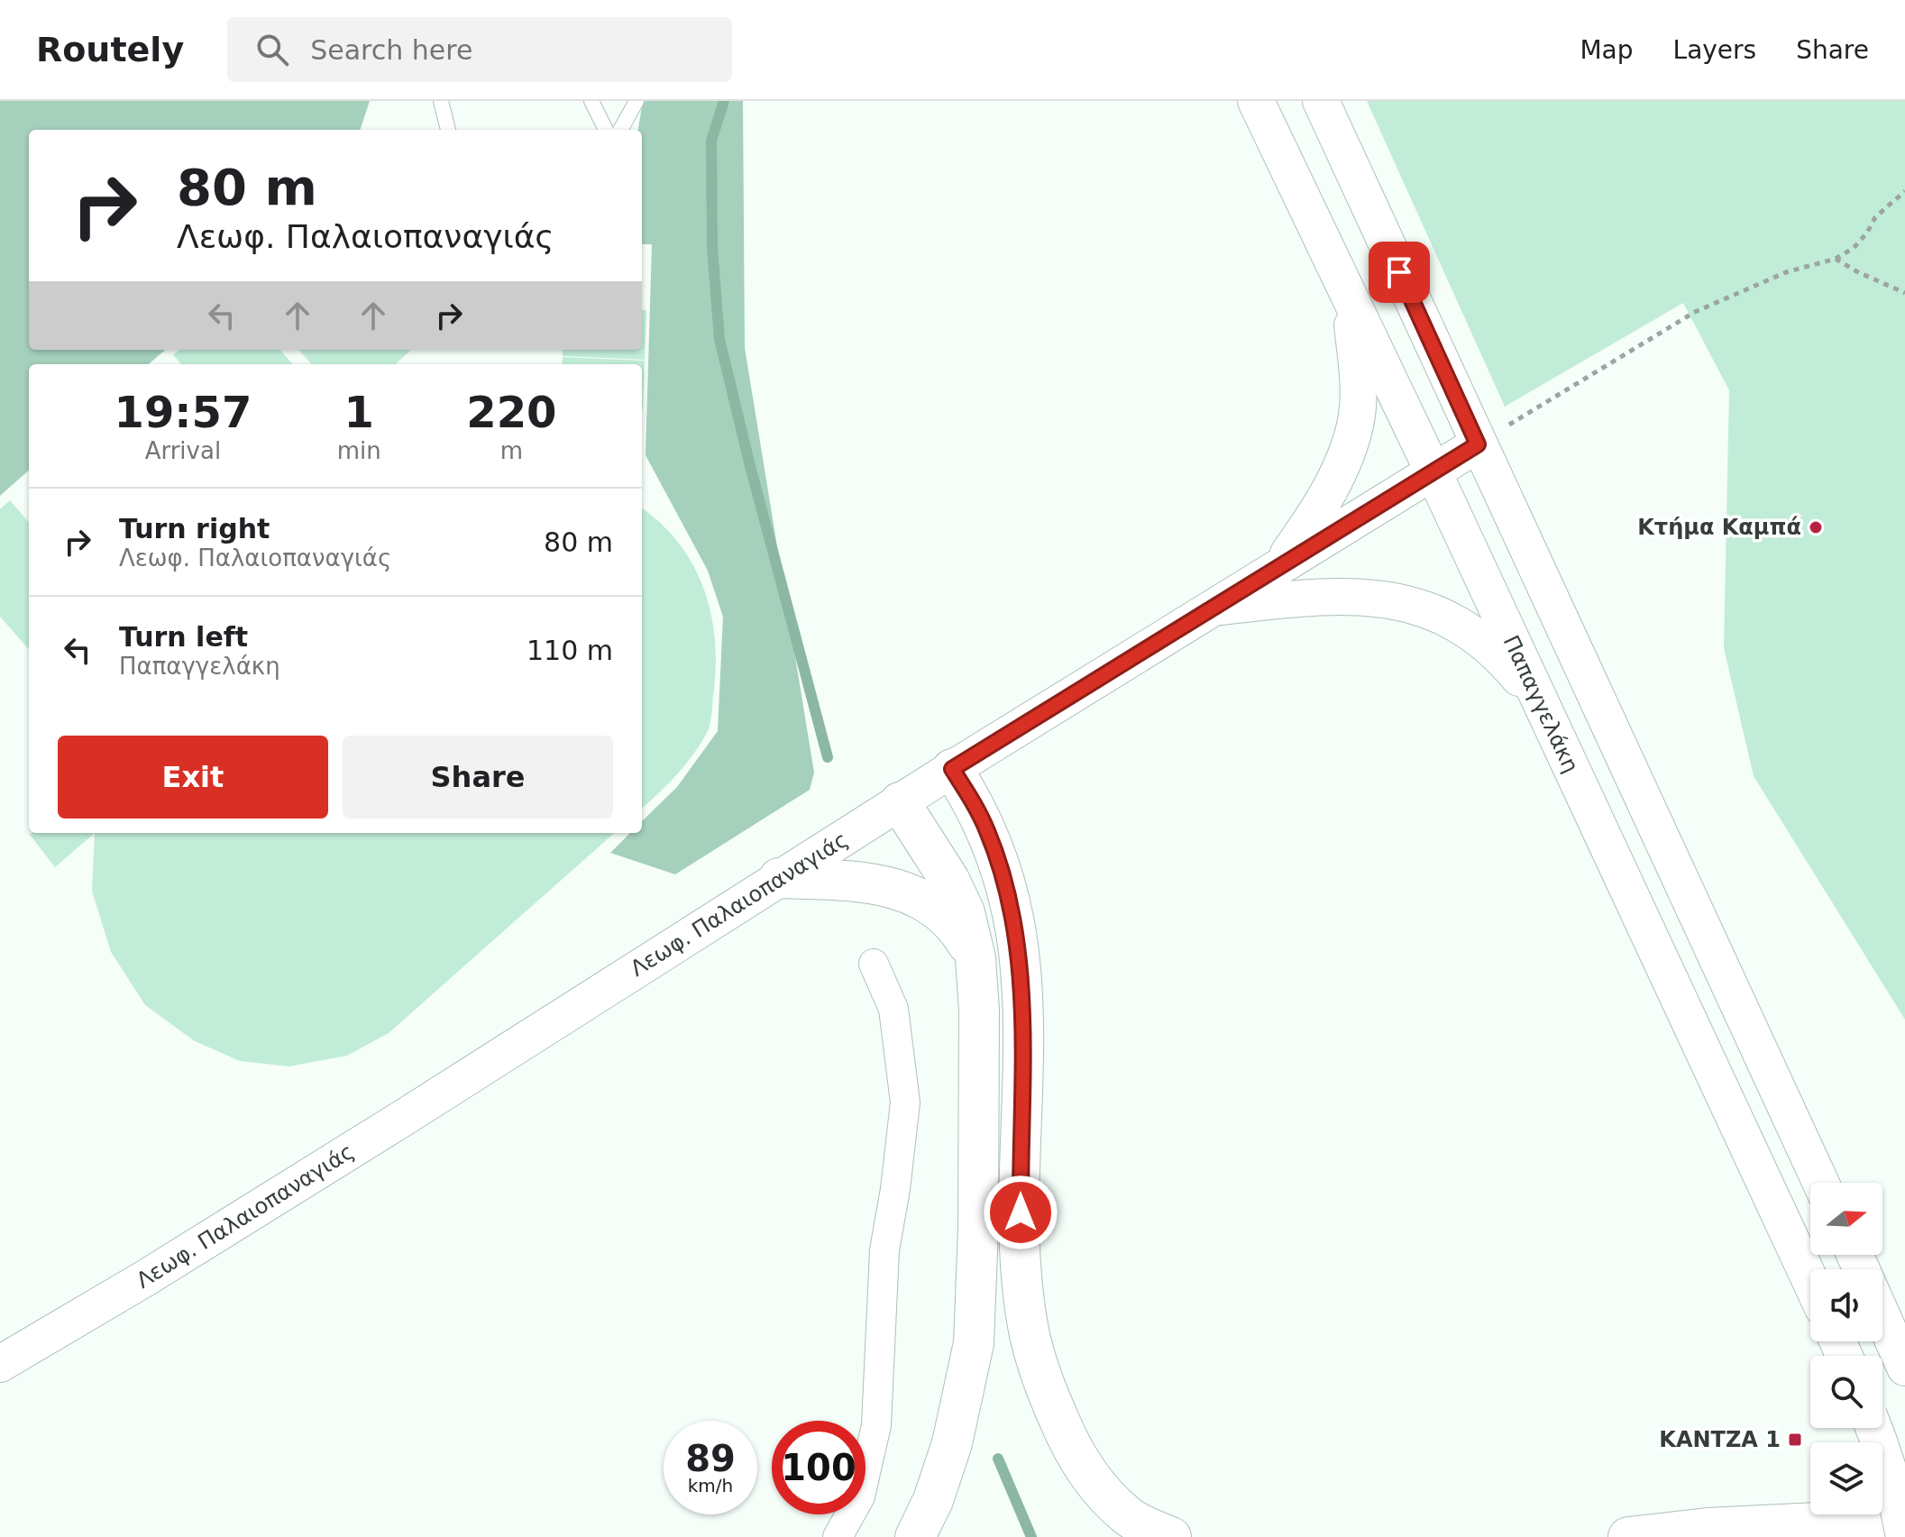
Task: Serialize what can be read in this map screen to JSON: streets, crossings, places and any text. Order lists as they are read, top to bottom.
{
  "streets": {
    "street": ["Παπαγγελάκη", "Λεωφ. Παλαιοπαναγιάς"]
  },
  "crossings": [
    ["Παπαγγελάκη", "Λεωφ. Παλαιοπαναγιάς"]
  ],
  "places": {
    "other": ["Kτήμα Καμπά"],
    "transit": ["ΚΑΝΤΖΑ 1"]
  },
  "north": "right",
  "page": {
    "header": "Routely",
    "search": "Search here",
    "nav": ["Map", "Layers", "Share"],
    "turn": ["80 m", "Λεωφ. Παλαιοπαναγιάς"],
    "eta": [
      "19:57",
      "Arrival",
      "1",
      "min",
      "220",
      "m"
    ],
    "list": [
      {
        "name": "Turn right",
        "note": "Λεωφ. Παλαιοπαναγιάς",
        "value": "80 m"
      },
      {
        "name": "Turn left",
        "note": "Παπαγγελάκη",
        "value": "110 m"
      }
    ],
    "buttons": ["Exit", "Share"],
    "speed": "89 km/h",
    "limit": "100"
  }
}
